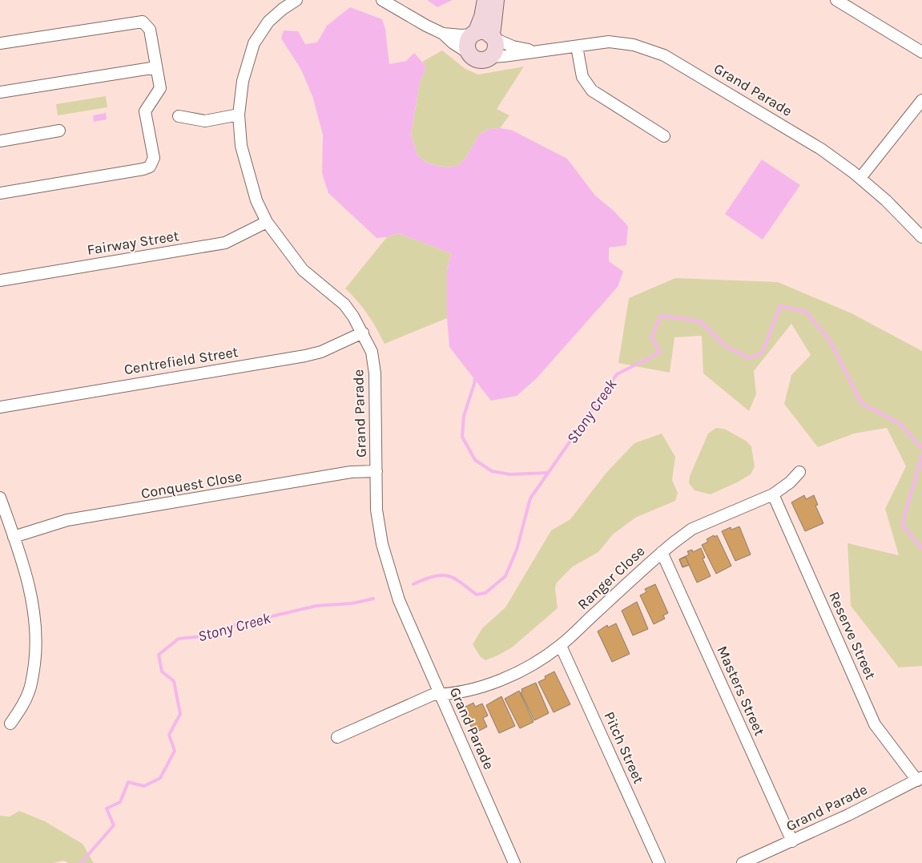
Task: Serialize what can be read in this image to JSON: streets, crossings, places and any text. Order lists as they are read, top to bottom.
{
  "streets": {
    "street": [
      "Grand Parade",
      "Fairway Street",
      "Centrefield Street",
      "Conquest Close",
      "Ranger Close",
      "Reserve Street",
      "Masters Street",
      "Pitch Street"
    ]
  },
  "crossings": [
    ["Grand Parade", "Fairway Street"],
    ["Grand Parade", "Centrefield Street"],
    ["Grand Parade", "Conquest Close"],
    ["Grand Parade", "Ranger Close"],
    ["Grand Parade", "Reserve Street"],
    ["Grand Parade", "Masters Street"],
    ["Ranger Close", "Reserve Street"],
    ["Ranger Close", "Masters Street"],
    ["Ranger Close", "Pitch Street"]
  ],
  "water": ["Stony Creek"]
}
